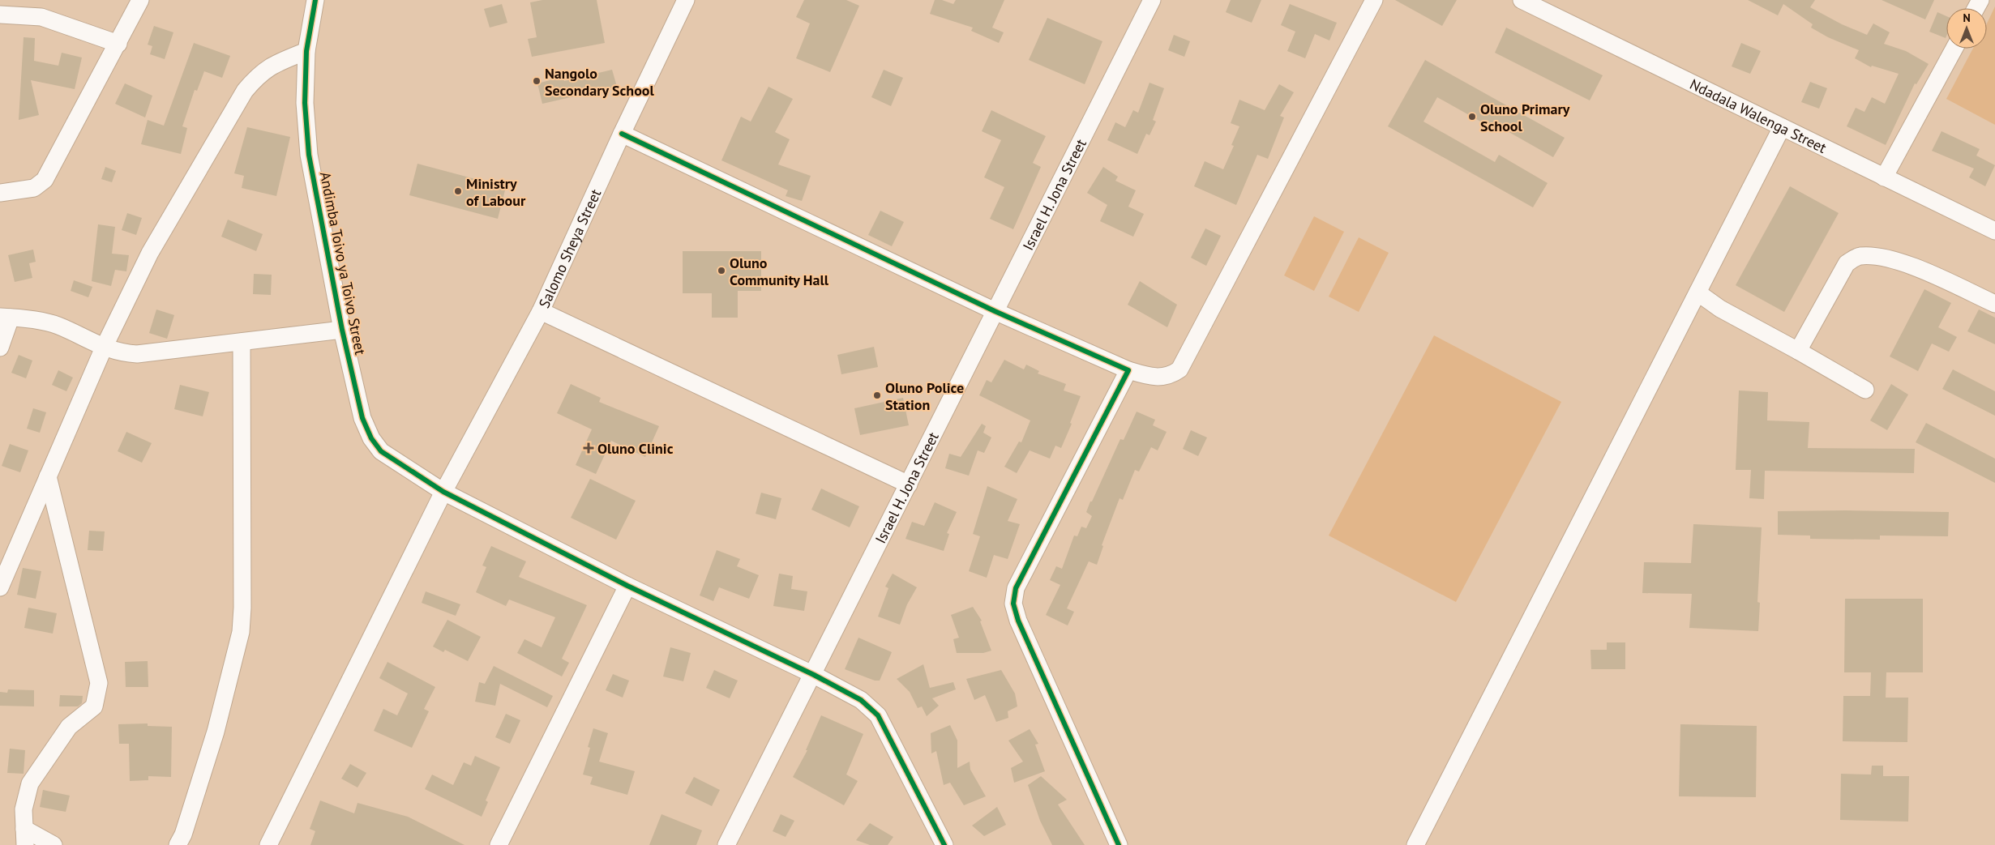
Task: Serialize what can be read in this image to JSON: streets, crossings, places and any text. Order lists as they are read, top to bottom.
{
  "streets": {
    "street": [
      "Ndadala Walenga Street",
      "Israel H. Jona Street",
      "Salomo Sheya Street",
      "Andimba Toivo ya Toivo Street"
    ]
  },
  "crossings": [
    ["Israel H. Jona Street", "Andimba Toivo ya Toivo Street"],
    ["Salomo Sheya Street", "Andimba Toivo ya Toivo Street"]
  ],
  "places": {
    "other": [
      "Nangolo Secondary School",
      "Oluno Primary School",
      "Ministry of Labour",
      "Oluno Community Hall",
      "Oluno Police Station"
    ],
    "health": ["Oluno Clinic"]
  },
  "north": "top"
}
